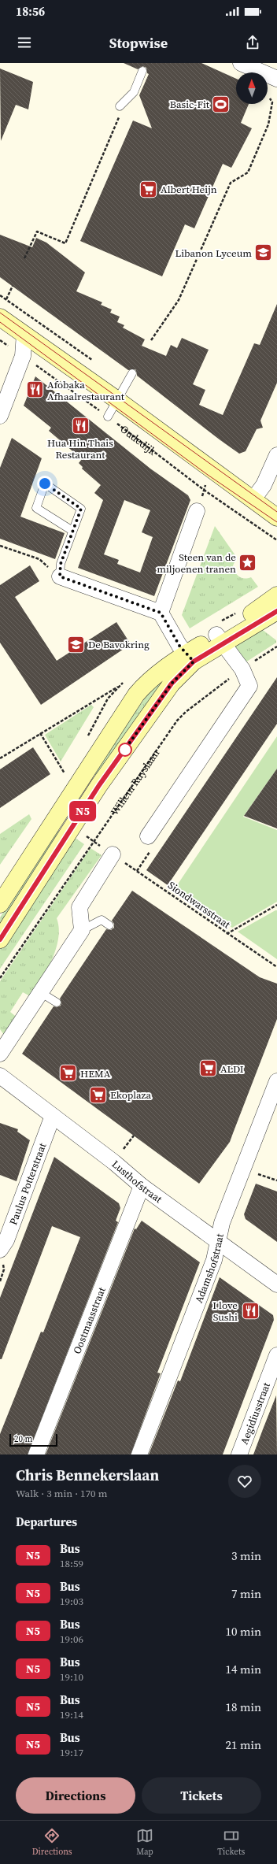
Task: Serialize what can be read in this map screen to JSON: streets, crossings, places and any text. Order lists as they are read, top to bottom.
{
  "streets": {
    "street": [
      "Oudedijk",
      "Lusthofstraat",
      "Paulus Potterstraat",
      "Adamshofstraat",
      "Oostmaasstraat",
      "Aegidiusstraat"
    ],
    "path": ["Willem Ruyslaan", "Siondwarsstraat"]
  },
  "crossings": [
    ["Lusthofstraat", "Paulus Potterstraat"],
    ["Lusthofstraat", "Adamshofstraat"],
    ["Lusthofstraat", "Oostmaasstraat"]
  ],
  "places": {
    "sports": ["Basic-Fit"],
    "supermarket": [
      "Albert Heijn",
      "ALDI",
      "HEMA",
      "Ekoplaza"
    ],
    "school or university": ["Libanon Lyceum", "De Bavokring"],
    "restaurant": ["Afobaka Afhaalrestaurant", "Hua Hin Thais Restaurant", "I love Sushi"],
    "place": ["Steen van de miljoenen tranen"]
  },
  "lines": ["bus line N5"],
  "scale_bar": "20 m",
  "north": "top",
  "page": {
    "status": "18:56",
    "header": "Stopwise",
    "on_map": "N5",
    "scale": "20 m",
    "heading": [
      ["Chris Bennekerslaan", "Walk · 3 min · 170 m"],
      "Departures"
    ],
    "list": [
      {
        "mark": "N5",
        "name": "Bus",
        "note": "18:59",
        "value": "3 min"
      },
      {
        "mark": "N5",
        "name": "Bus",
        "note": "19:03",
        "value": "7 min"
      },
      {
        "mark": "N5",
        "name": "Bus",
        "note": "19:06",
        "value": "10 min"
      },
      {
        "mark": "N5",
        "name": "Bus",
        "note": "19:10",
        "value": "14 min"
      },
      {
        "mark": "N5",
        "name": "Bus",
        "note": "19:14",
        "value": "18 min"
      },
      {
        "mark": "N5",
        "name": "Bus",
        "note": "19:17",
        "value": "21 min"
      }
    ],
    "buttons": ["Directions", "Tickets"],
    "tabs": ["Directions", "Map", "Tickets"]
  }
}
